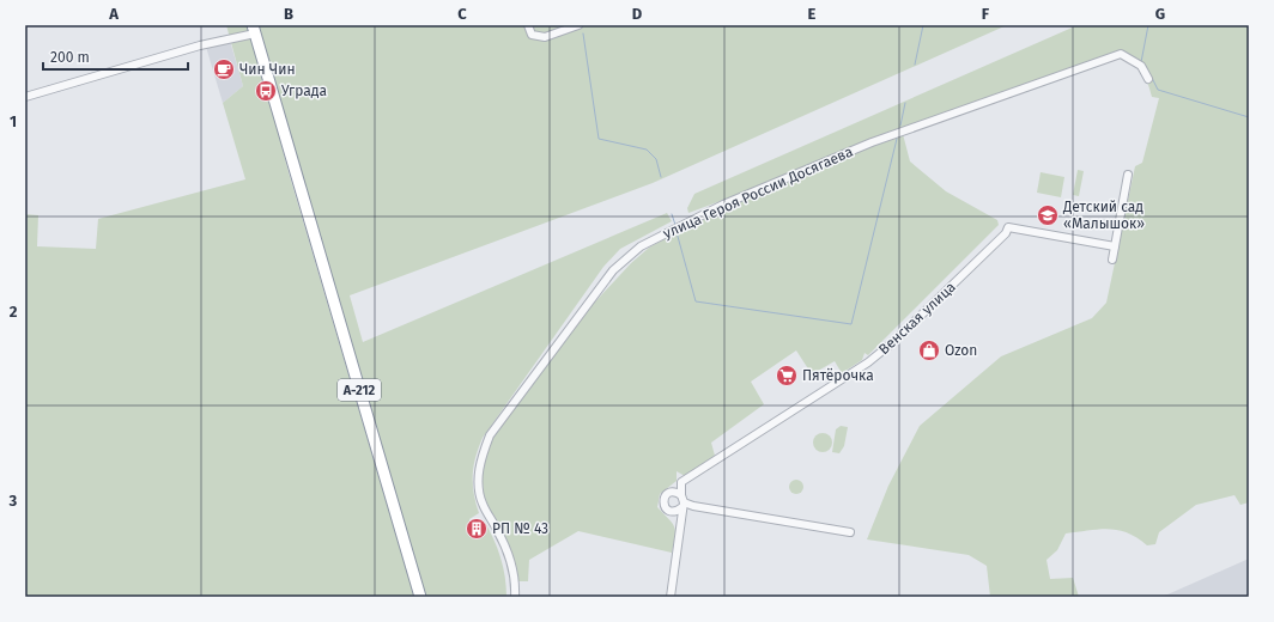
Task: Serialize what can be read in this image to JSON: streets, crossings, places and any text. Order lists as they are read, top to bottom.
{
  "streets": {
    "highway": ["А-212"],
    "street": ["улица Героя России Досягаева", "Венская улица"]
  },
  "places": {
    "cafe": ["Чин Чин"],
    "bus stop": ["Уграда"],
    "school or university": ["Детский сад «Малышок»"],
    "shop": ["Ozon"],
    "supermarket": ["Пятёрочка"],
    "building": ["РП № 43"]
  },
  "scale_bar": "200 m",
  "grid": {
    "columns": [
      "A",
      "B",
      "C",
      "D",
      "E",
      "F",
      "G"
    ],
    "rows": ["1", "2", "3"]
  }
}
